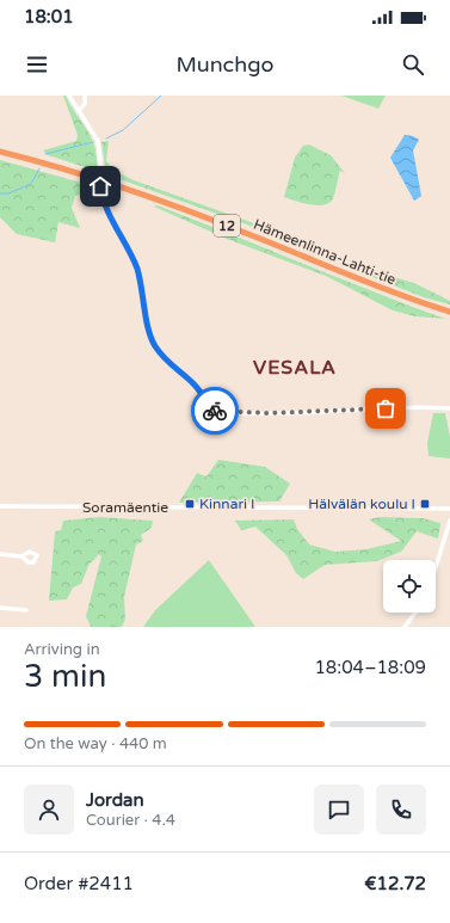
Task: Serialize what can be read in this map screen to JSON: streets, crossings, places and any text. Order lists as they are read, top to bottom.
{
  "streets": {
    "highway": ["12", "Hämeenlinna-Lahti-tie"],
    "street": ["Soramäentie"]
  },
  "districts": ["VESALA"],
  "places": {
    "transit": ["Kinnari I", "Hälvälän koulu I"]
  },
  "page": {
    "status": "18:01",
    "header": "Munchgo",
    "heading": ["3 min", "Arriving in", "18:04–18:09"],
    "panel": [
      "Jordan",
      "Courier · 4.4",
      "Order #2411",
      "€12.72"
    ],
    "bar": "On the way · 440 m"
  }
}
